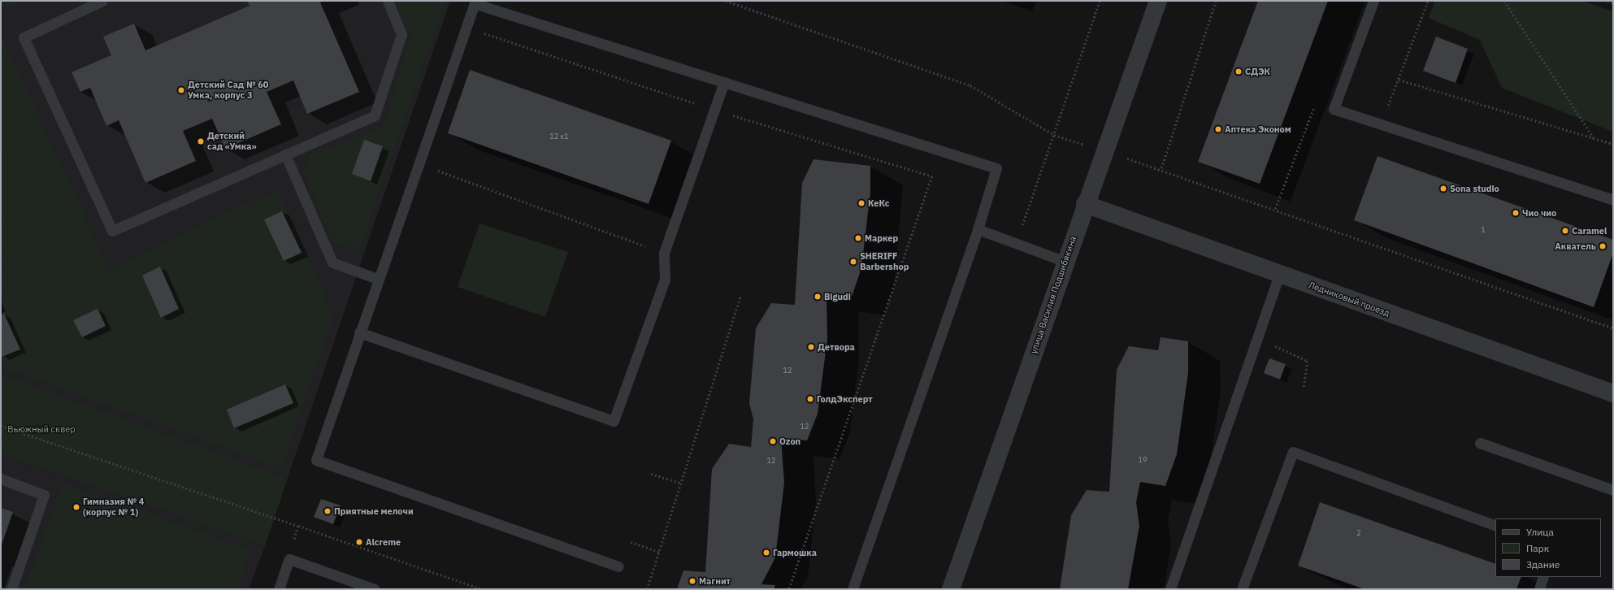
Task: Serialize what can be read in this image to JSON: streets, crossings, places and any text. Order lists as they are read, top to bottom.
{
  "streets": {
    "street": ["улица Василия Подшибякина", "Ледниковый проезд"]
  },
  "crossings": [
    ["улица Василия Подшибякина", "Ледниковый проезд"]
  ],
  "parks": ["Вьюжный сквер"],
  "places": [
    "СДЭК",
    "Детский Сад № 60 Умка, корпус 3",
    "Аптека Эконом",
    "Детский сад «Умка»",
    "Sona studio",
    "КеКс",
    "Чио чио",
    "Caramel",
    "Маркер",
    "Акватель",
    "SHERIFF Barbershop",
    "Bigudi",
    "Детвора",
    "ГолдЭксперт",
    "Ozon",
    "Гимназия № 4 (корпус № 1)",
    "Приятные мелочи",
    "Alcreme",
    "Гармошка",
    "Магнит"
  ],
  "house_numbers": [
    "12 к1",
    "1",
    "12",
    "12",
    "19",
    "12",
    "2"
  ],
  "legend": ["Улица", "Парк", "Здание"]
}
